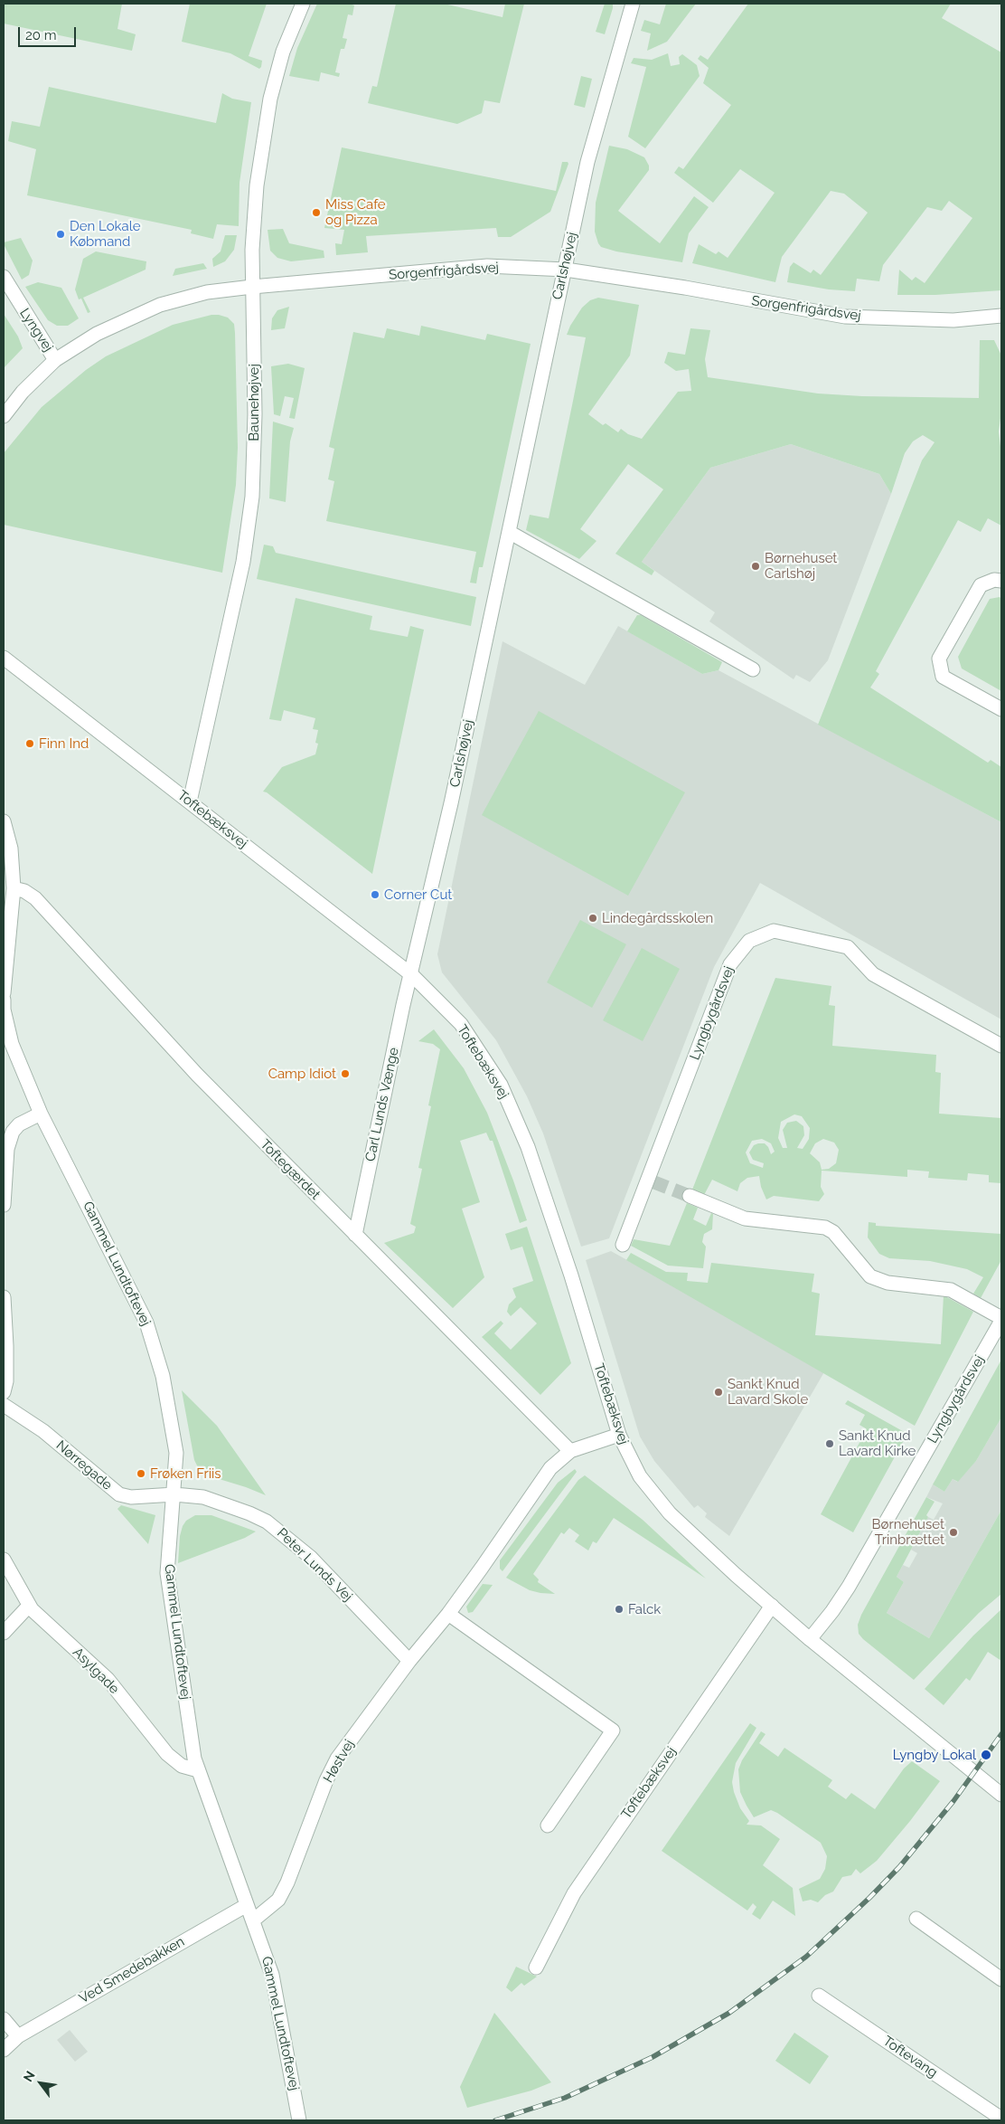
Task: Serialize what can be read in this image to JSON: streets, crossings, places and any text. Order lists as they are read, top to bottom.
{
  "streets": {
    "street": [
      "Carlshøjvej",
      "Sorgenfrigårdsvej",
      "Lyngvej",
      "Baunehøjvej",
      "Toftebæksvej",
      "Lyngbygårdsvej",
      "Carl Lunds Vænge",
      "Toftegærdet",
      "Gammel Lundtoftevej",
      "Nørregade",
      "Peter Lunds Vej",
      "Asylgade",
      "Høstvej",
      "Ved Smedebakken",
      "Toftevang"
    ]
  },
  "crossings": [
    ["Carlshøjvej", "Sorgenfrigårdsvej"],
    ["Carlshøjvej", "Toftebæksvej"],
    ["Carlshøjvej", "Carl Lunds Vænge"],
    ["Sorgenfrigårdsvej", "Lyngvej"],
    ["Sorgenfrigårdsvej", "Baunehøjvej"],
    ["Baunehøjvej", "Toftebæksvej"],
    ["Toftebæksvej", "Lyngbygårdsvej"],
    ["Toftebæksvej", "Carl Lunds Vænge"],
    ["Toftebæksvej", "Høstvej"],
    ["Carl Lunds Vænge", "Toftegærdet"],
    ["Toftegærdet", "Høstvej"],
    ["Gammel Lundtoftevej", "Nørregade"],
    ["Gammel Lundtoftevej", "Peter Lunds Vej"],
    ["Gammel Lundtoftevej", "Asylgade"],
    ["Gammel Lundtoftevej", "Høstvej"],
    ["Gammel Lundtoftevej", "Ved Smedebakken"],
    ["Nørregade", "Peter Lunds Vej"],
    ["Peter Lunds Vej", "Høstvej"]
  ],
  "places": [
    "Miss Cafe og Pizza",
    "Den Lokale Købmand",
    "Børnehuset Carlshøj",
    "Finn Ind",
    "Corner Cut",
    "Lindegårdsskolen",
    "Camp Idiot",
    "Sankt Knud Lavard Skole",
    "Sankt Knud Lavard Kirke",
    "Frøken Friis",
    "Børnehuset Trinbrættet",
    "Falck",
    "Lyngby Lokal"
  ],
  "scale_bar": "20 m",
  "north": "top left"
}
